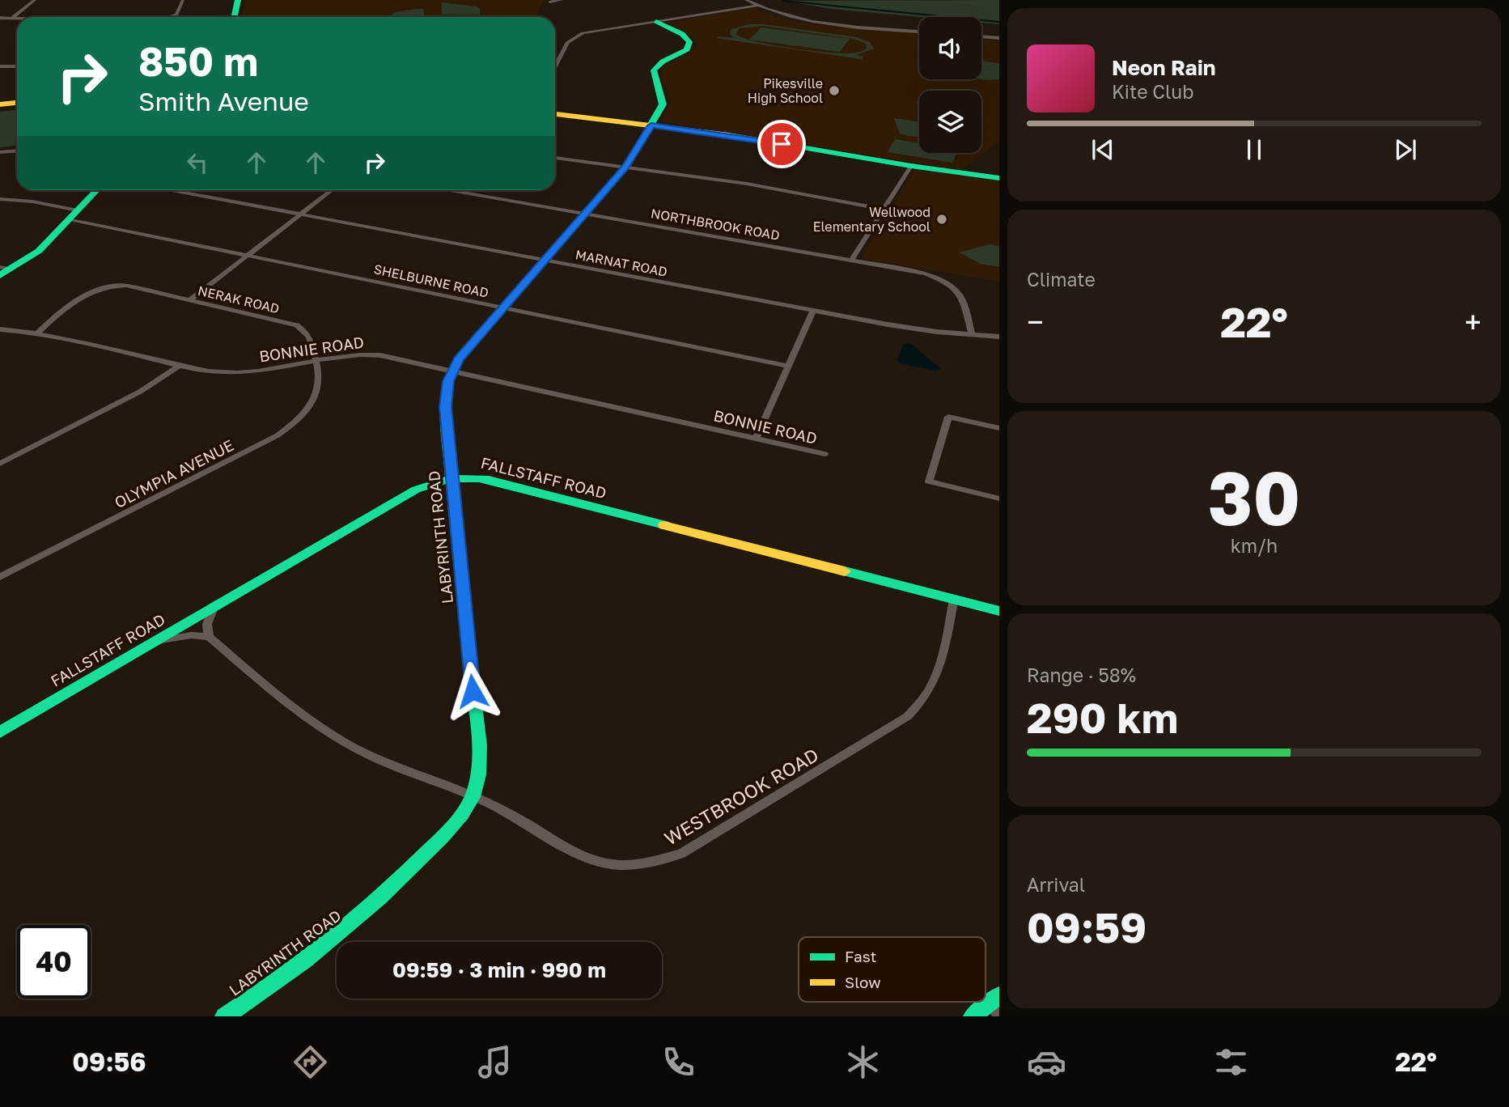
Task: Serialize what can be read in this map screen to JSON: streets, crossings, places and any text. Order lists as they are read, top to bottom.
{
  "streets": {
    "street": [
      "NORTHBROOK ROAD",
      "MARNAT ROAD",
      "SHELBURNE ROAD",
      "NERAK ROAD",
      "BONNIE ROAD",
      "OLYMPIA AVENUE",
      "FALLSTAFF ROAD",
      "LABYRINTH ROAD",
      "WESTBROOK ROAD"
    ]
  },
  "crossings": [
    ["NORTHBROOK ROAD", "MARNAT ROAD"],
    ["NORTHBROOK ROAD", "LABYRINTH ROAD"],
    ["MARNAT ROAD", "LABYRINTH ROAD"],
    ["SHELBURNE ROAD", "LABYRINTH ROAD"],
    ["NERAK ROAD", "BONNIE ROAD"],
    ["NERAK ROAD", "OLYMPIA AVENUE"],
    ["BONNIE ROAD", "OLYMPIA AVENUE"],
    ["BONNIE ROAD", "LABYRINTH ROAD"],
    ["FALLSTAFF ROAD", "LABYRINTH ROAD"],
    ["FALLSTAFF ROAD", "WESTBROOK ROAD"],
    ["LABYRINTH ROAD", "WESTBROOK ROAD"]
  ],
  "places": ["Pikesville High School", "Wellwood Elementary School"],
  "legend": ["Fast", "Slow"],
  "page": {
    "turn": ["850 m", "Smith Avenue"],
    "song": ["Neon Rain", "Kite Club"],
    "tile": [
      "Climate",
      ["30", "km/h"],
      ["Range · 58%", "290 km"],
      ["Arrival", "09:59"]
    ],
    "heat": ["−", "22°", "+"],
    "limit": "40",
    "trip": "09:59 · 3 min · 990 m",
    "tabs": ["09:56", "22°"]
  }
}
